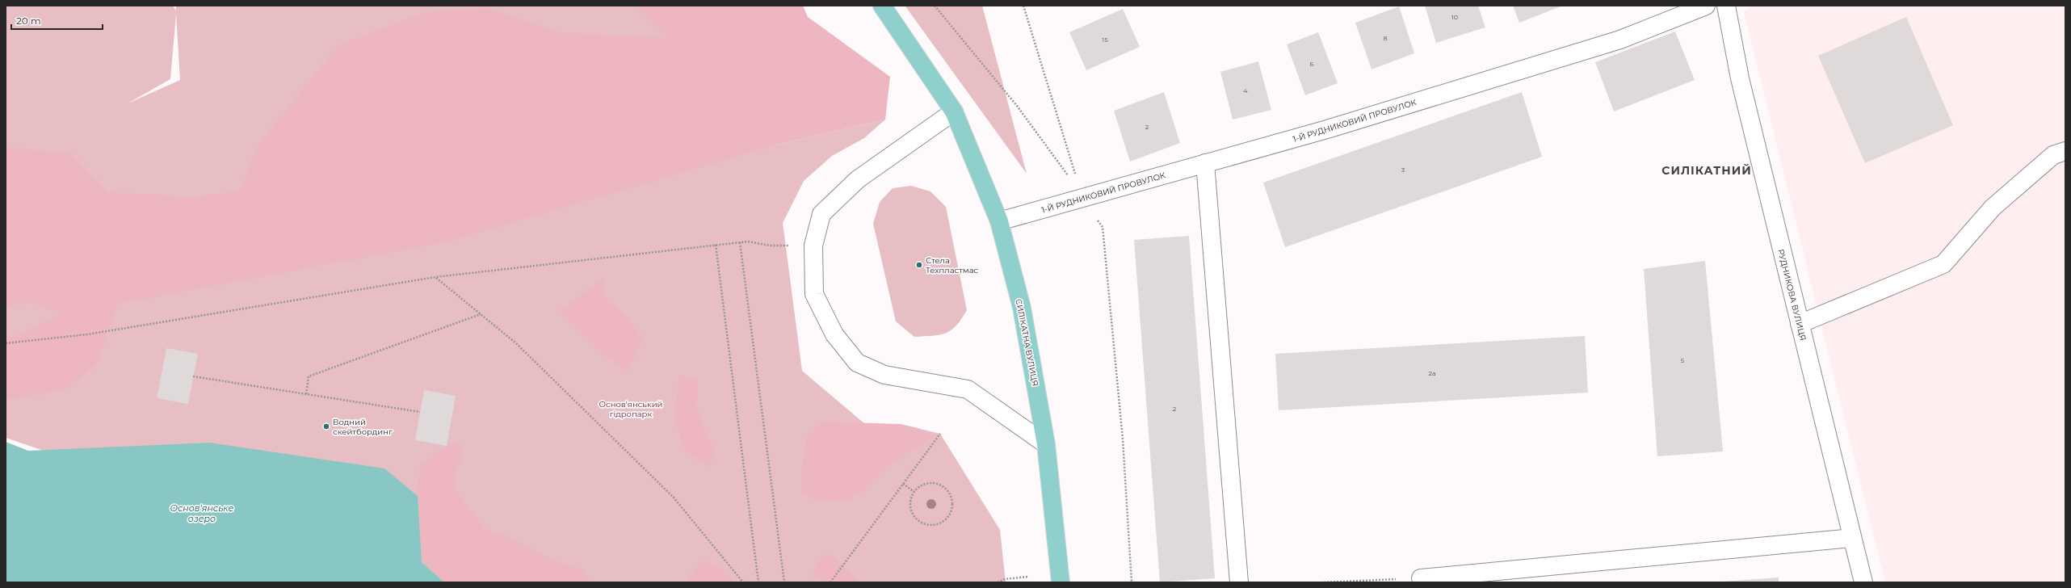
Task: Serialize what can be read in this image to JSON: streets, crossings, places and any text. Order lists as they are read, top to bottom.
{
  "streets": {
    "main road": ["СИЛІКАТНА ВУЛИЦЯ"],
    "street": ["1-Й РУДНИКОВИЙ ПРОВУЛОК", "РУДНИКОВА ВУЛИЦЯ"]
  },
  "crossings": [
    ["1-Й РУДНИКОВИЙ ПРОВУЛОК", "СИЛІКАТНА ВУЛИЦЯ"]
  ],
  "districts": ["СИЛІКАТНИЙ"],
  "water": ["Основ'янське озеро"],
  "parks": ["Основ'янський гідропарк"],
  "places": ["Стела Техпластмас", "Водний скейтбординг"],
  "house_numbers": [
    "10",
    "8",
    "15",
    "6",
    "4",
    "2",
    "3",
    "5",
    "2а",
    "2"
  ],
  "scale_bar": "20 m"
}
